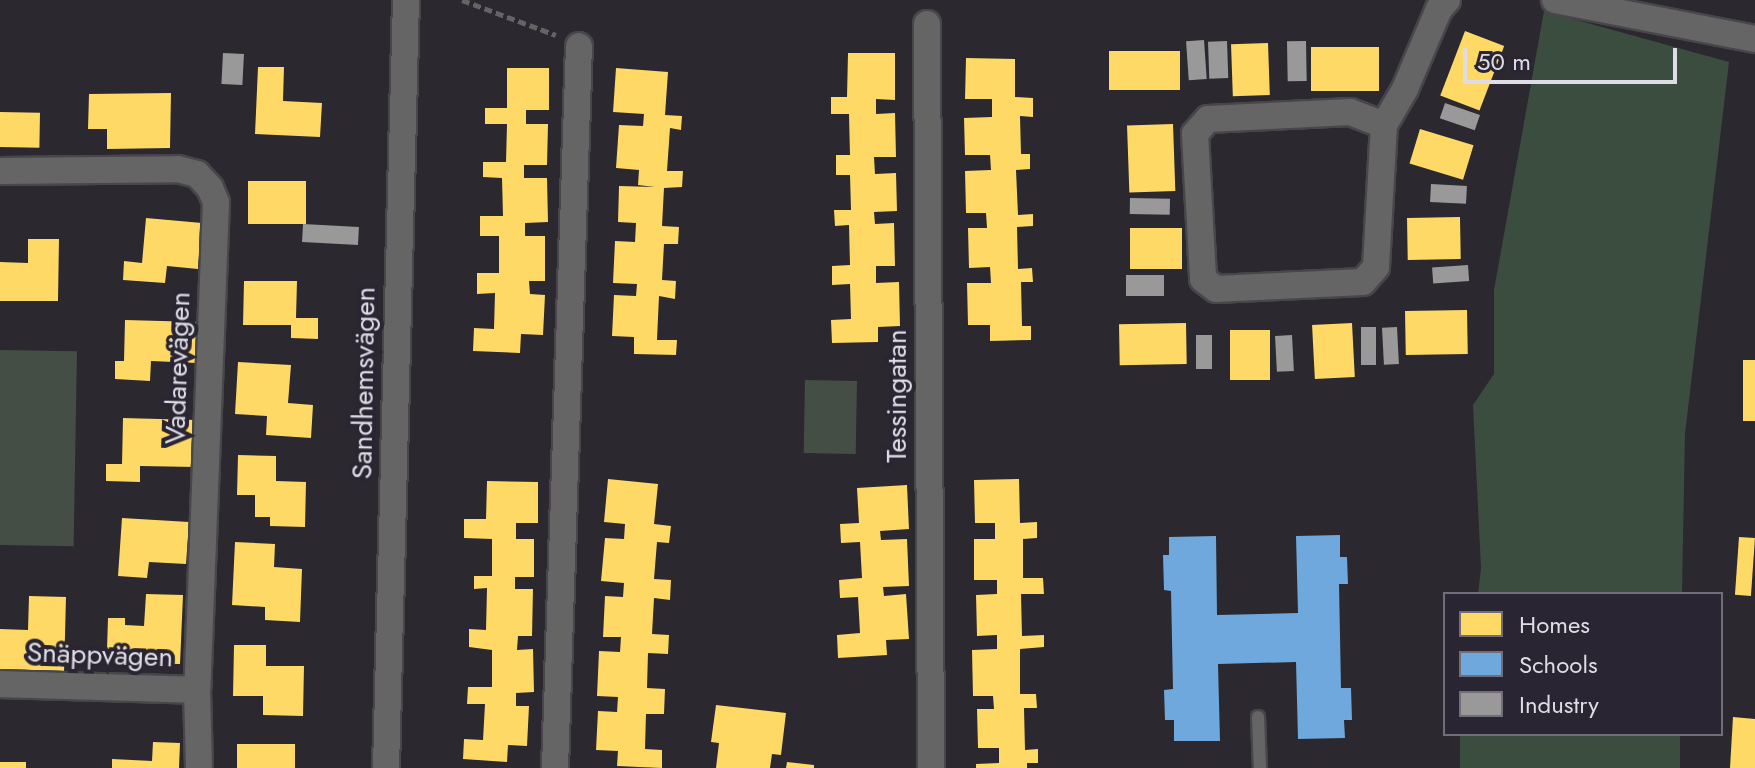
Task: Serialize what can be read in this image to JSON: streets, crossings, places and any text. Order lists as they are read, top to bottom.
{
  "streets": {
    "street": [
      "Vadarevägen",
      "Sandhemsvägen",
      "Tessingatan",
      "Snäppvägen"
    ]
  },
  "crossings": [
    ["Vadarevägen", "Snäppvägen"]
  ],
  "legend": ["Homes", "Schools", "Industry"],
  "scale_bar": "50 m"
}
